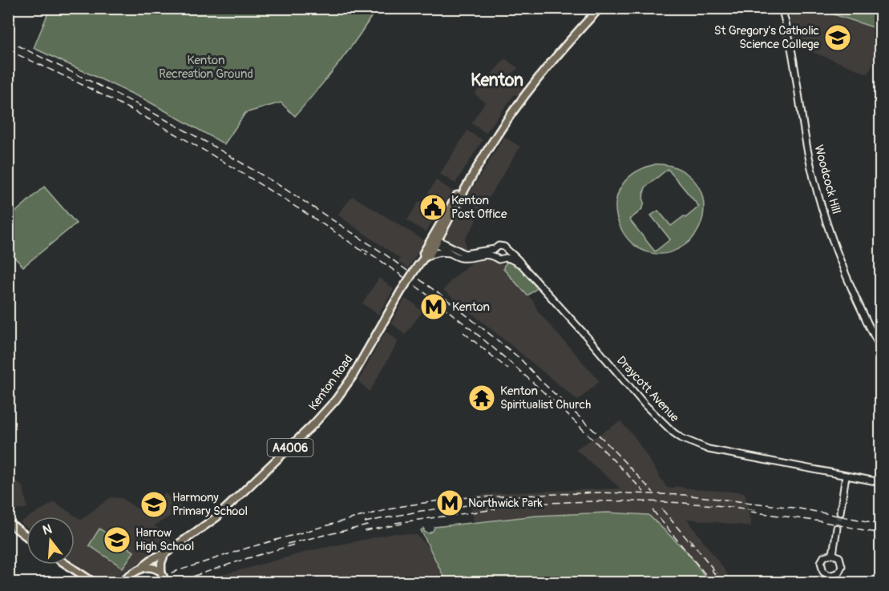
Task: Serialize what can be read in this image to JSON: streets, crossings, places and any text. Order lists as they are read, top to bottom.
{
  "streets": {
    "main road": ["Kenton Road", "A4006"],
    "street": ["Woodcock Hill", "Draycott Avenue"]
  },
  "districts": ["Kenton"],
  "parks": ["Kenton Recreation Ground"],
  "places": {
    "school or university": ["St Gregory's Catholic Science College", "Harmony Primary School", "Harrow High School"],
    "public building": ["Kenton Post Office"],
    "metro station": ["Kenton", "Northwick Park"],
    "temple": ["Kenton Spiritualist Church"]
  },
  "north": "top"
}
